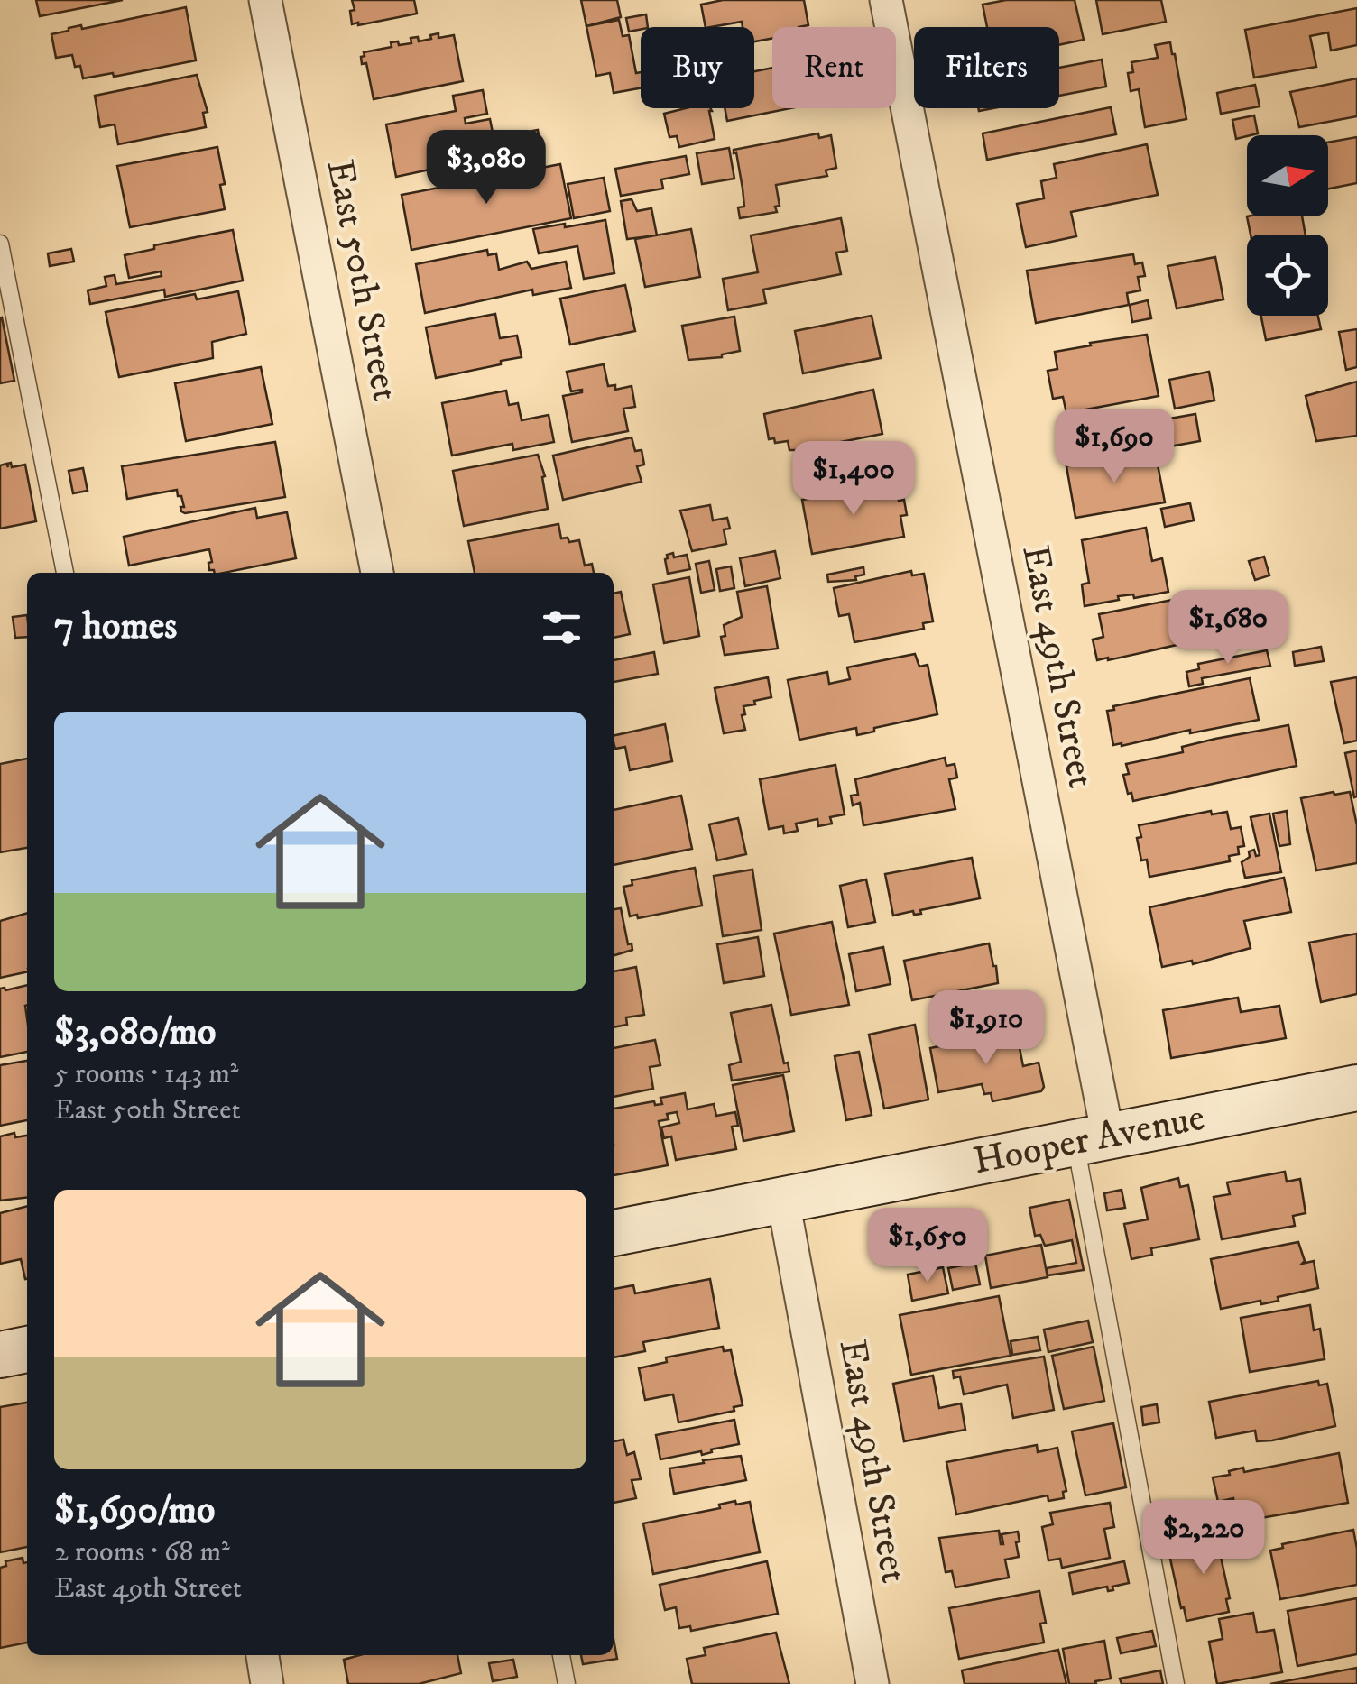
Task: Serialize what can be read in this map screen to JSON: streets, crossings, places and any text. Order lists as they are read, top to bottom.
{
  "streets": {
    "street": ["East 50th Street", "East 49th Street", "Hooper Avenue"]
  },
  "crossings": [
    ["East 49th Street", "Hooper Avenue"]
  ],
  "north": "right",
  "page": {
    "chip": ["Buy", "Rent", "Filters"],
    "price": [
      "$3,080",
      "$1,690",
      "$1,400",
      "$1,680",
      "$1,910",
      "$1,650",
      "$2,220"
    ],
    "heading": "7 homes",
    "list": [
      {
        "name": "$3,080/mo",
        "note": "5 rooms · 143 m² · East 50th Street"
      },
      {
        "name": "$1,690/mo",
        "note": "2 rooms · 68 m² · East 49th Street"
      }
    ]
  }
}
